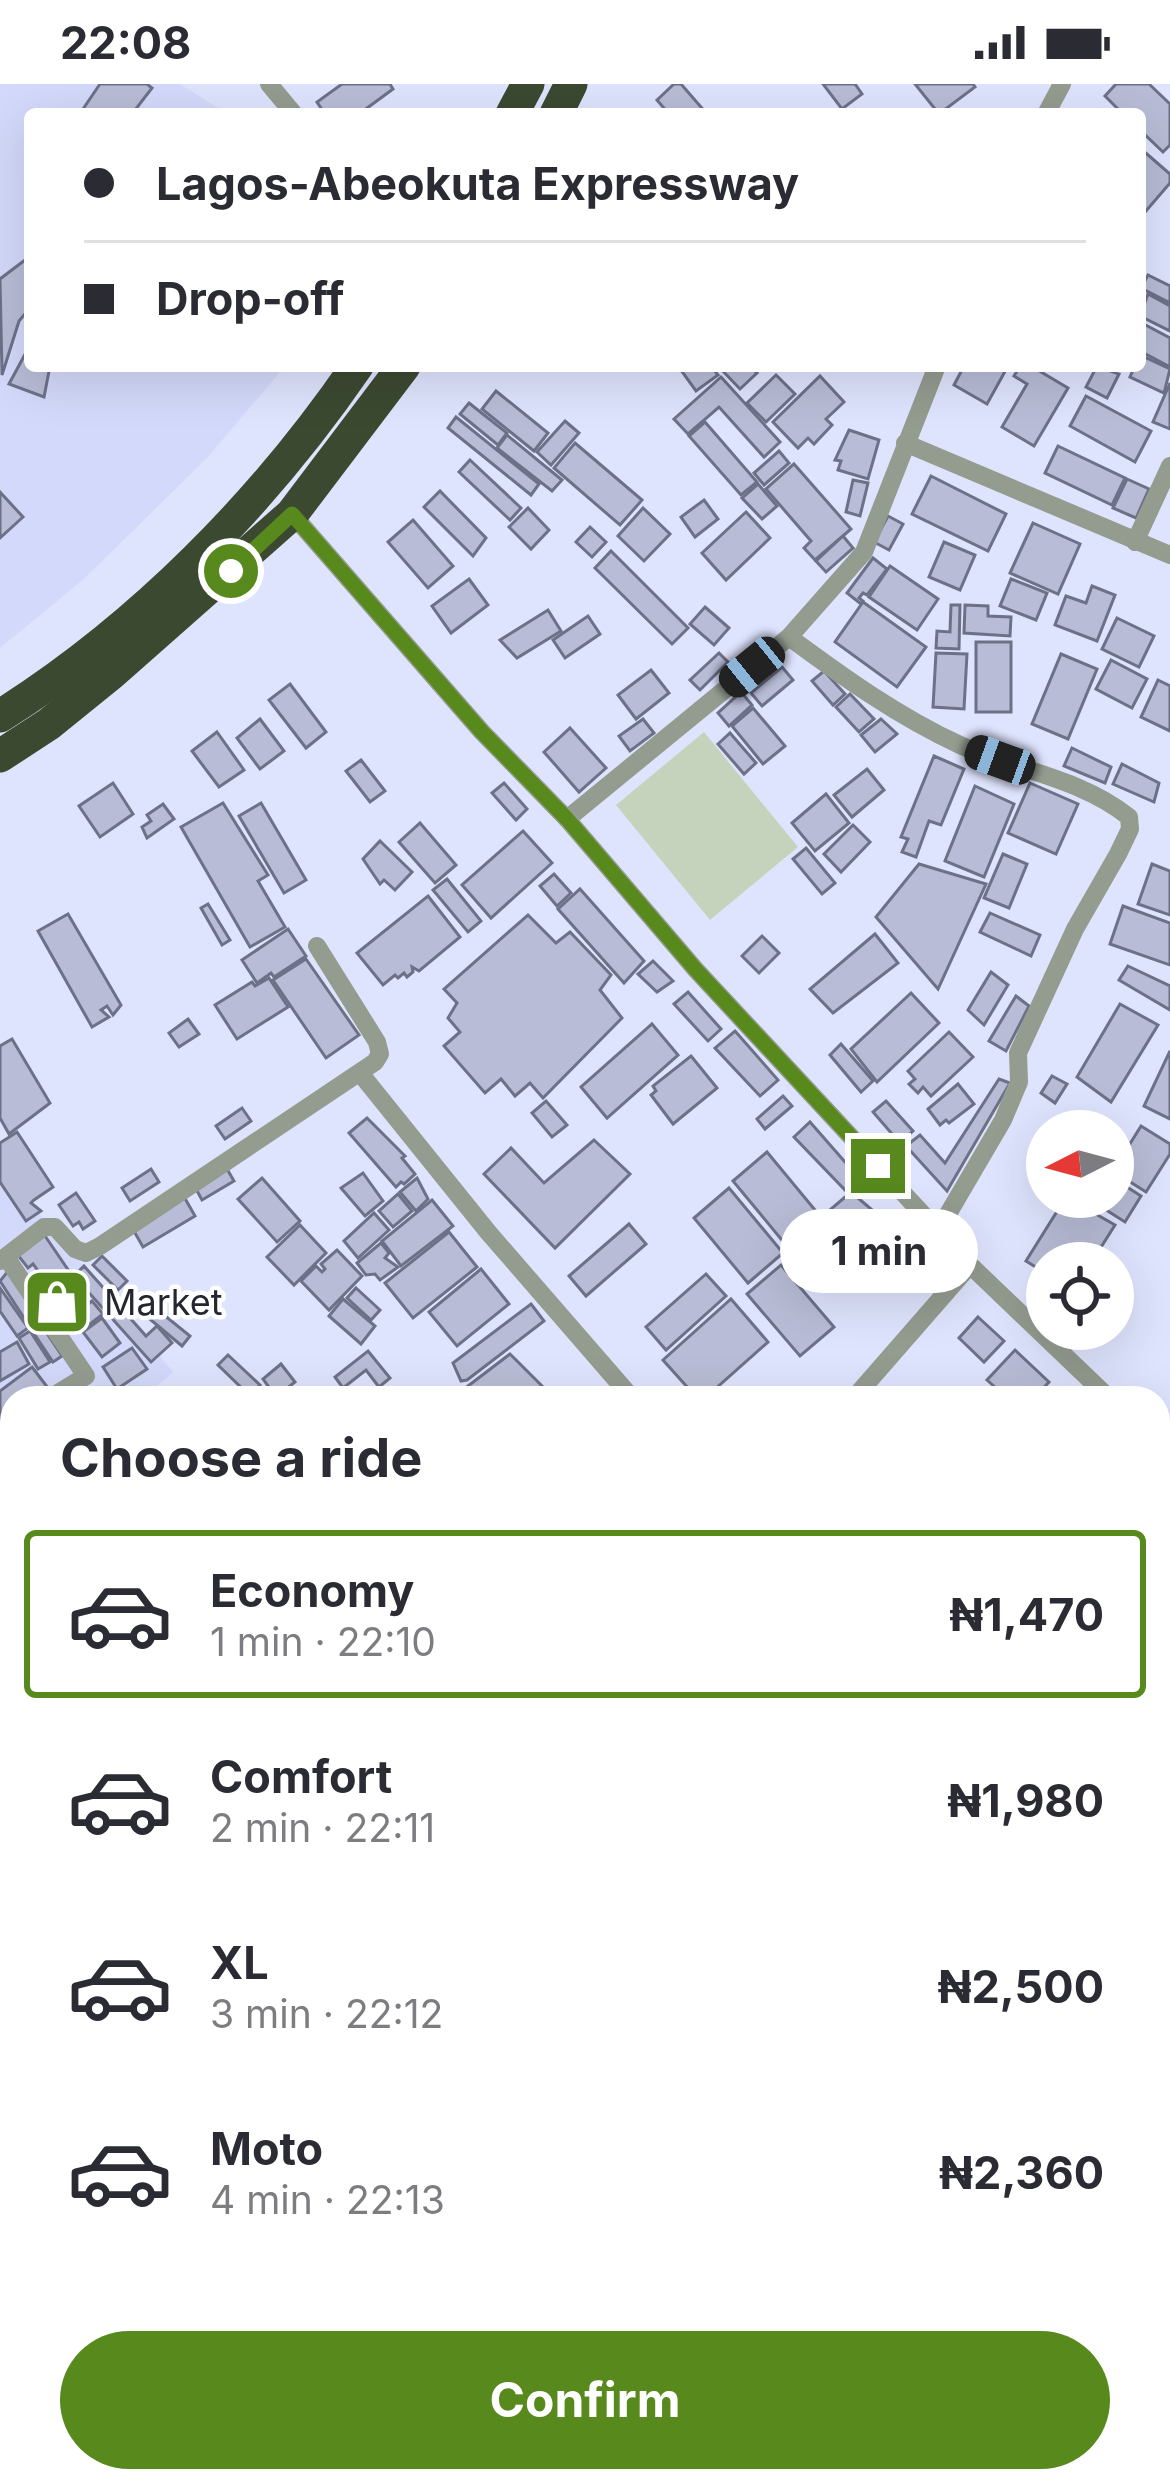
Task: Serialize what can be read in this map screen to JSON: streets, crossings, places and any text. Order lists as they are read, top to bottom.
{
  "places": {
    "shop": ["Market"]
  },
  "north": "left",
  "page": {
    "status": "22:08",
    "banner": ["Lagos-Abeokuta Expressway", "Drop-off"],
    "bubble": "1 min",
    "heading": "Choose a ride",
    "list": [
      {
        "name": "Economy",
        "note": "1 min · 22:10",
        "value": "₦1,470"
      },
      {
        "name": "Comfort",
        "note": "2 min · 22:11",
        "value": "₦1,980"
      },
      {
        "name": "XL",
        "note": "3 min · 22:12",
        "value": "₦2,500"
      },
      {
        "name": "Moto",
        "note": "4 min · 22:13",
        "value": "₦2,360"
      }
    ],
    "buttons": "Confirm"
  }
}
